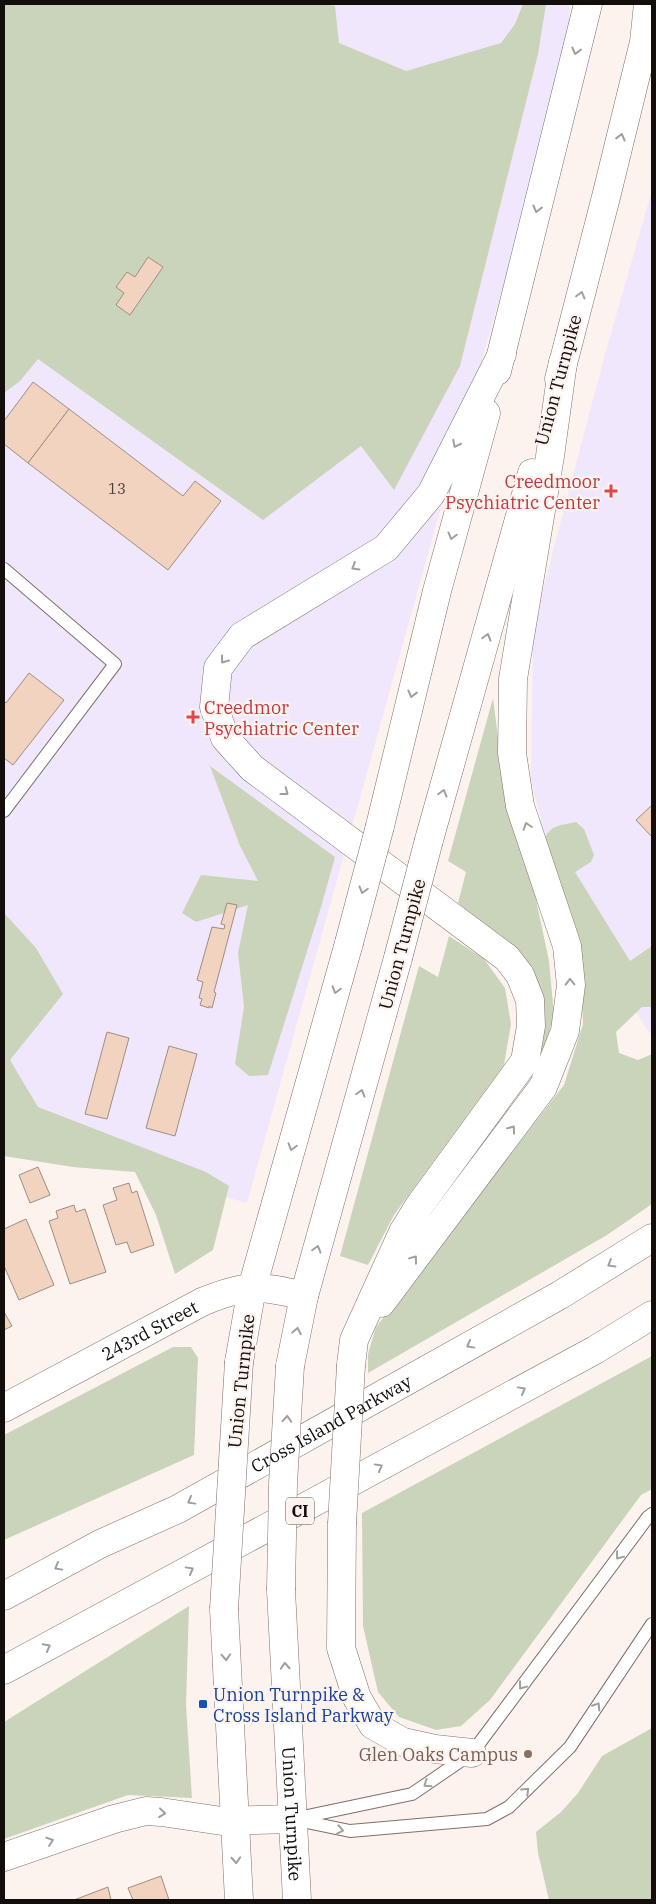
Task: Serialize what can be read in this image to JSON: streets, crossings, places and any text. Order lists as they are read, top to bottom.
{
  "streets": {
    "main road": [
      "Union Turnpike",
      "243rd Street",
      "Cross Island Parkway",
      "CI"
    ]
  },
  "crossings": [
    ["Union Turnpike", "243rd Street"]
  ],
  "places": {
    "health": ["Creedmoor Psychiatric Center", "Creedmor Psychiatric Center"],
    "transit": ["Union Turnpike & Cross Island Parkway"],
    "other": ["Glen Oaks Campus"]
  },
  "house_numbers": ["13"]
}
